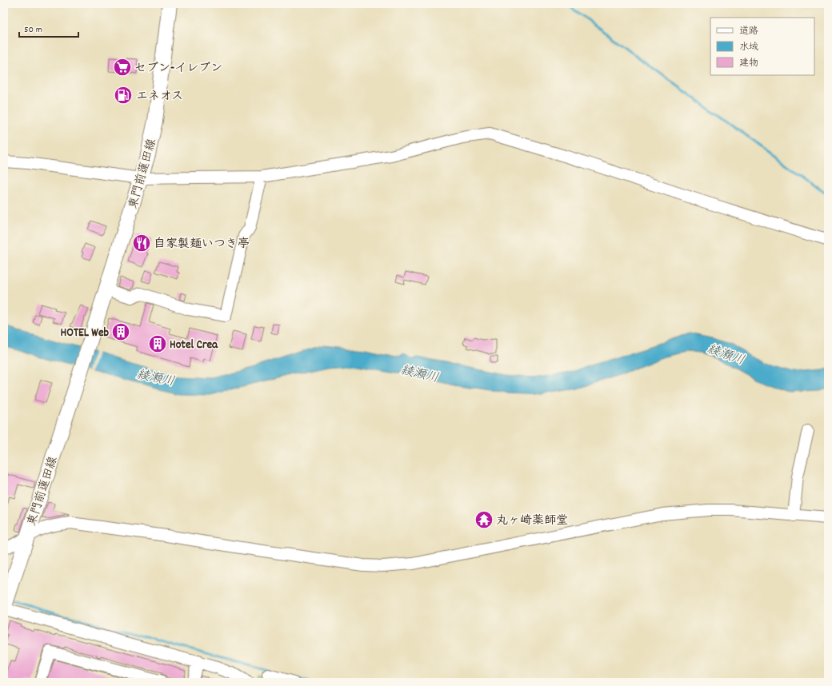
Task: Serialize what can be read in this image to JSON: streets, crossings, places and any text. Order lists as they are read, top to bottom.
{
  "streets": {
    "main road": ["東門前蓮田線"]
  },
  "water": ["綾瀬川"],
  "places": {
    "supermarket": ["セブン-イレブン"],
    "fuel station": ["エネオス"],
    "restaurant": ["自家製麺いつき亭"],
    "building": ["HOTEL Web", "Hotel Crea"],
    "temple": ["丸ヶ崎薬師堂"]
  },
  "legend": ["道路", "水域", "建物"],
  "scale_bar": "50 m"
}
